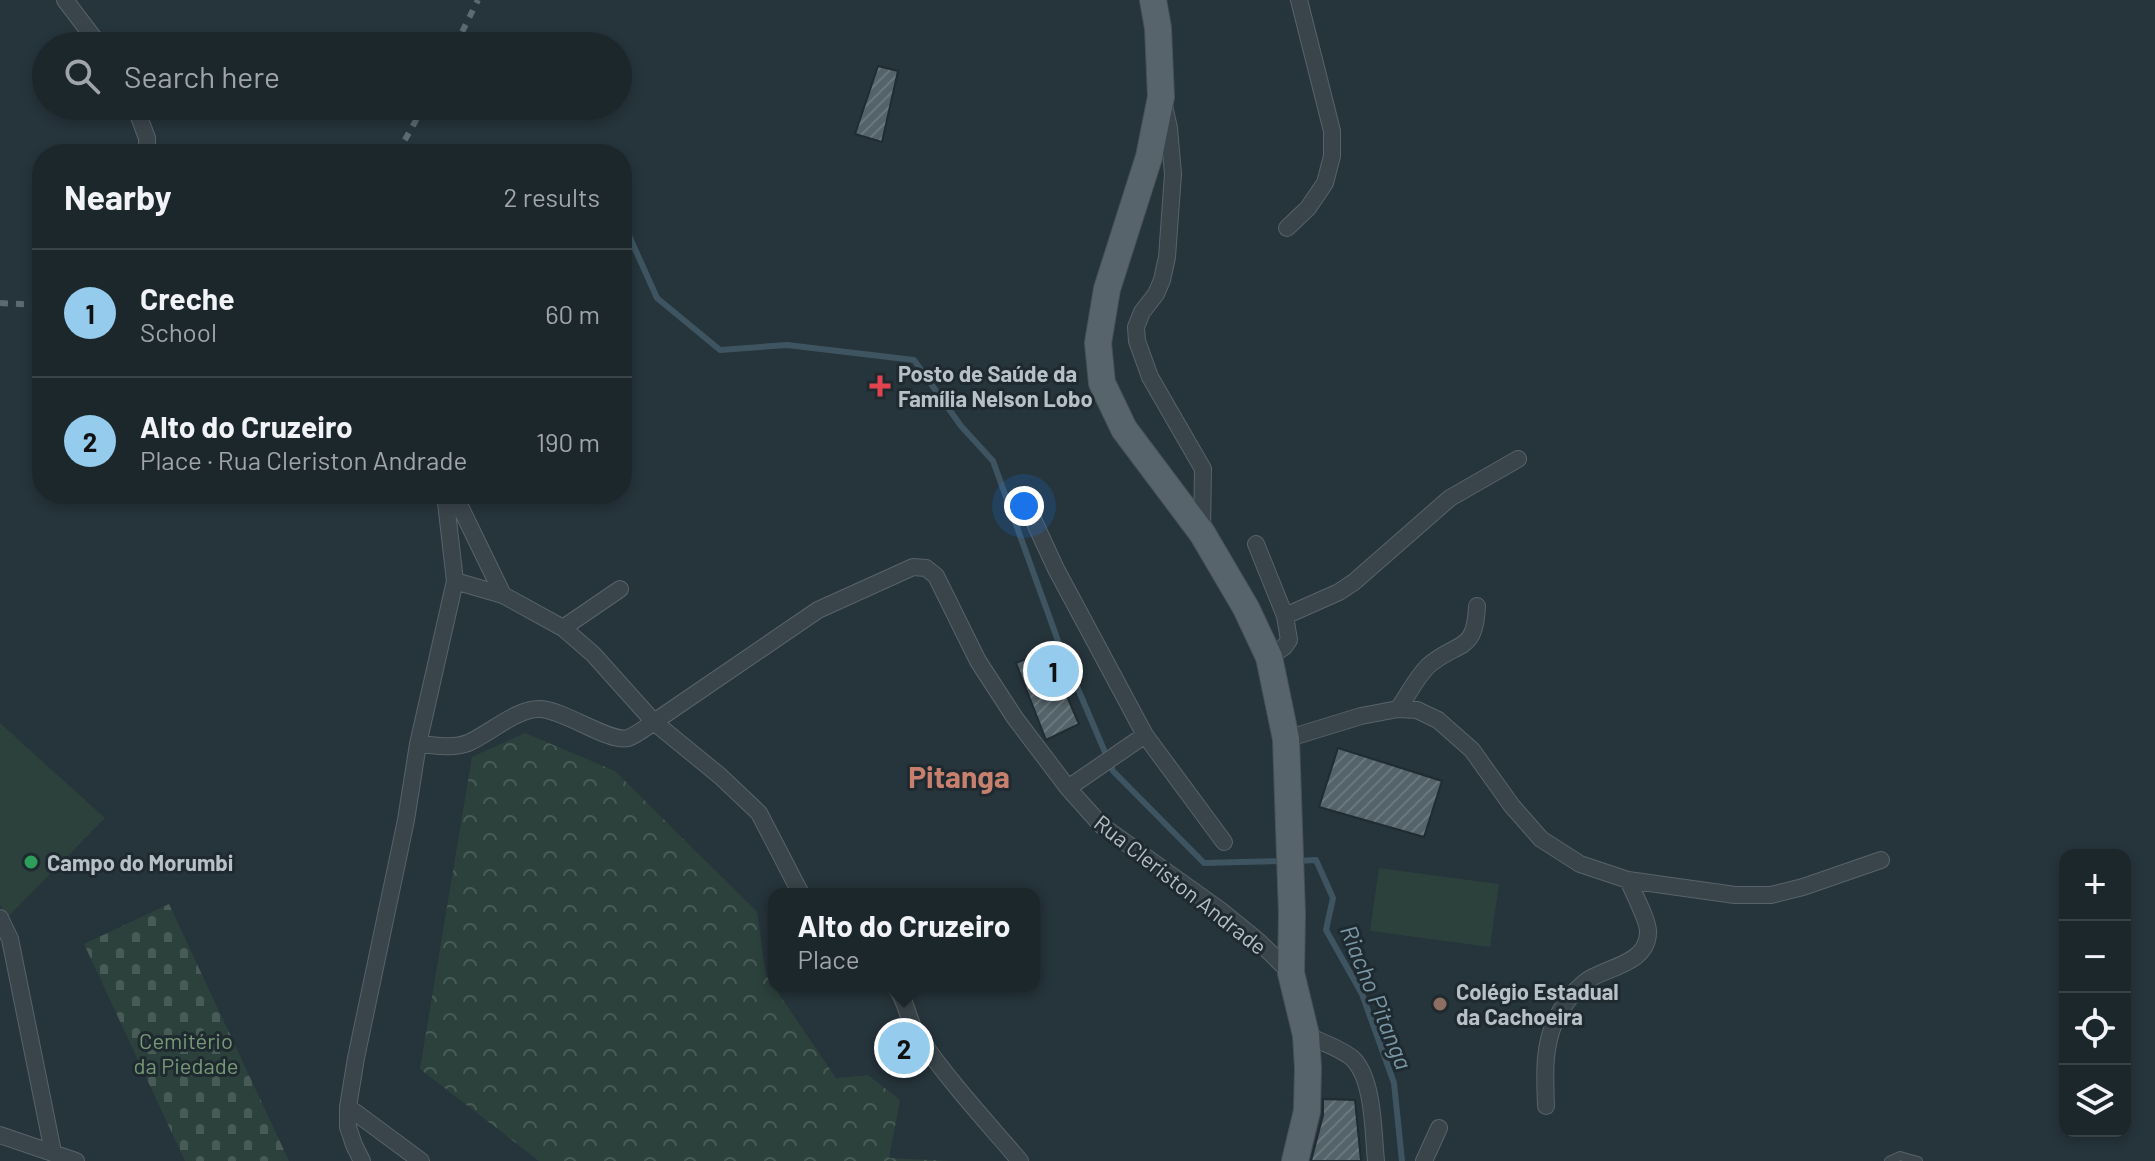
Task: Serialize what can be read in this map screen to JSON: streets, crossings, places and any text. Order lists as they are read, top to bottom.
{
  "streets": {
    "street": ["Rua Cleriston Andrade"]
  },
  "districts": ["Pitanga"],
  "water": ["Riacho Pitanga"],
  "parks": ["Cemitério da Piedade"],
  "places": {
    "health": ["Posto de Saúde da Família Nelson Lobo"],
    "other": ["Campo do Morumbi", "Colégio Estadual da Cachoeira"]
  },
  "page": {
    "search": "Search here",
    "heading": ["Nearby", "2 results"],
    "list": [
      {
        "mark": "1",
        "name": "Creche",
        "note": "School",
        "value": "60 m"
      },
      {
        "mark": "2",
        "name": "Alto do Cruzeiro",
        "note": "Place · Rua Cleriston Andrade",
        "value": "190 m"
      }
    ],
    "pins": ["1", "2"],
    "map_buttons": ["+", "−"],
    "popup": ["Alto do Cruzeiro", "Place"]
  }
}
